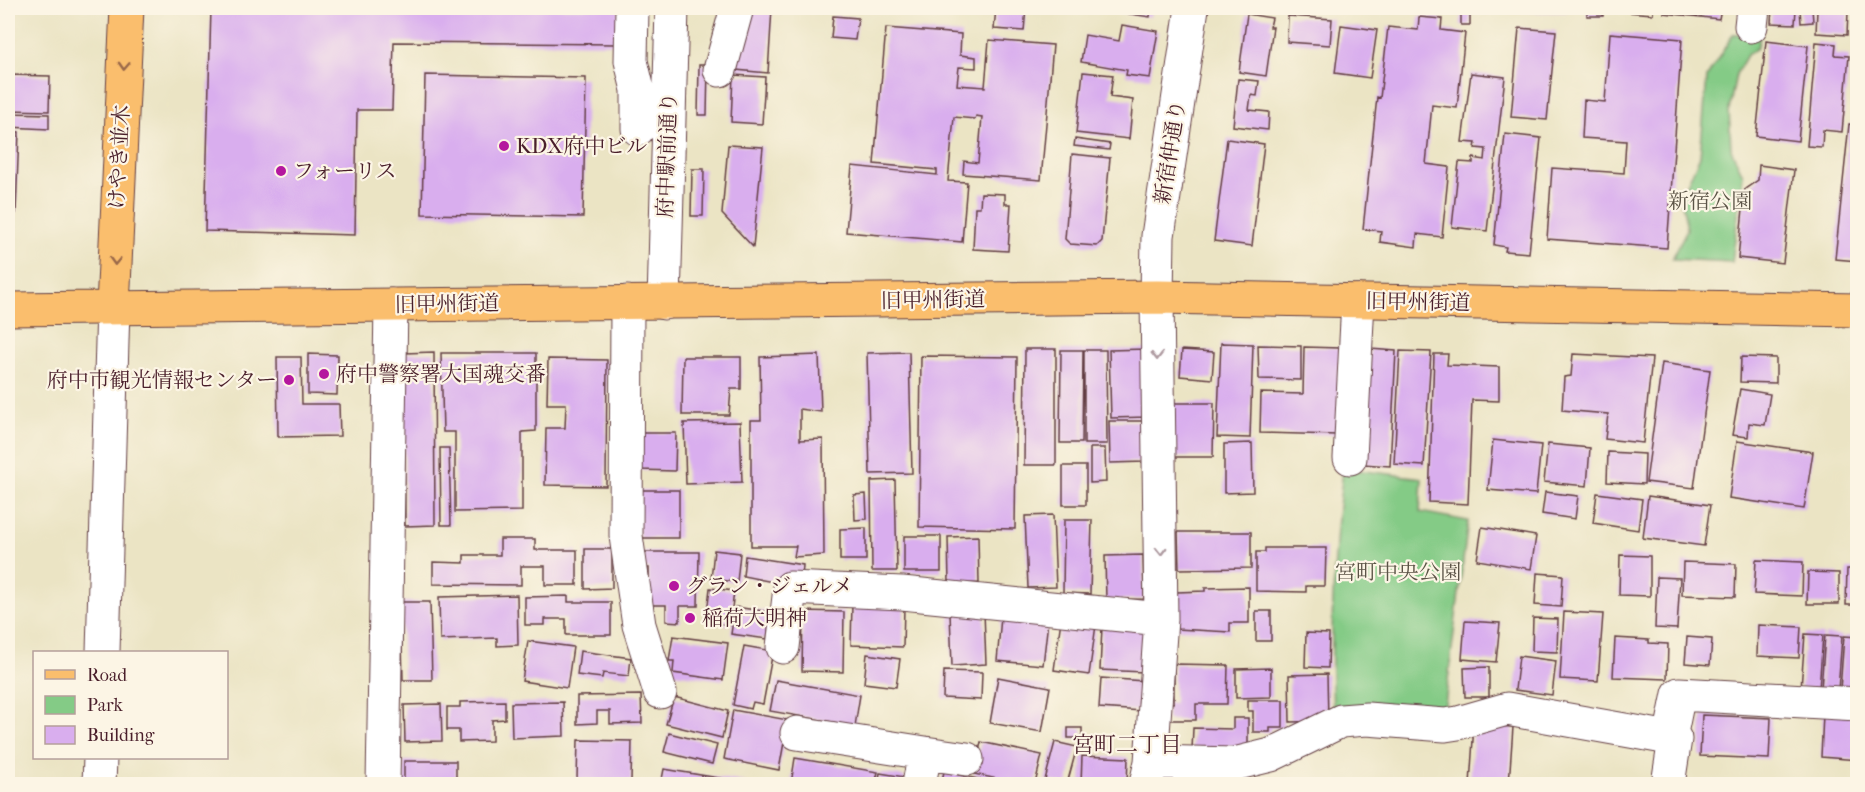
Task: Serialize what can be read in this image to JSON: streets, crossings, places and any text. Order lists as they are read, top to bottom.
{
  "streets": {
    "main road": ["けやき並木", "旧甲州街道"],
    "street": ["新宿仲通り", "府中駅前通り"]
  },
  "crossings": [
    ["新宿仲通り", "旧甲州街道"],
    ["府中駅前通り", "旧甲州街道"],
    ["けやき並木", "旧甲州街道"]
  ],
  "one_way": ["けやき並木"],
  "districts": ["宮町二丁目"],
  "parks": ["新宿公園", "宮町中央公園"],
  "places": [
    "KDX府中ビル",
    "フォーリス",
    "府中警察署大国魂交番",
    "府中市観光情報センター",
    "グラン・ジェルメ",
    "稲荷大明神"
  ],
  "legend": ["Road", "Park", "Building"]
}
